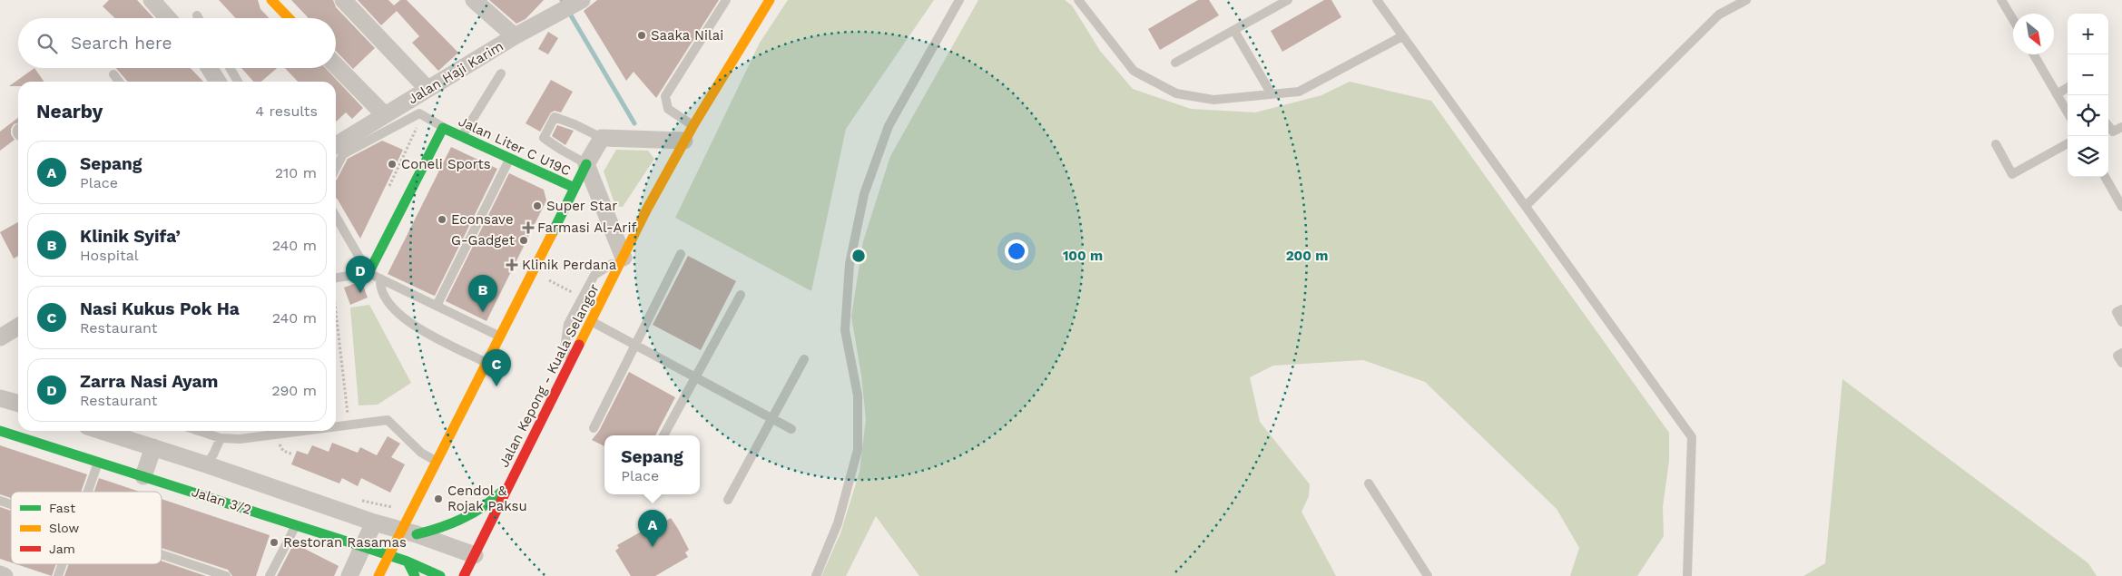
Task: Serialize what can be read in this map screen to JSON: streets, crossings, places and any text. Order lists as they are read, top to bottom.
{
  "streets": {
    "main road": ["Jalan Liter C U19C", "Jalan Kepong - Kuala Selangor", "Jalan 3/2"],
    "street": ["Jalan Haji Karim"]
  },
  "places": {
    "other": [
      "Saaka Nilai",
      "Coneli Sports",
      "Super Star",
      "Econsave",
      "G-Gadget",
      "Cendol & Rojak Paksu",
      "Restoran Rasamas"
    ],
    "health": ["Farmasi Al-Arif", "Klinik Perdana"]
  },
  "legend": ["Fast", "Slow", "Jam"],
  "north": "bottom right",
  "page": {
    "map_buttons": ["+", "−"],
    "search": "Search here",
    "heading": ["Nearby", "4 results"],
    "list": [
      {
        "mark": "A",
        "name": "Sepang",
        "note": "Place",
        "value": "210 m"
      },
      {
        "mark": "B",
        "name": "Klinik Syifa’",
        "note": "Hospital",
        "value": "240 m"
      },
      {
        "mark": "C",
        "name": "Nasi Kukus Pok Ha",
        "note": "Restaurant",
        "value": "240 m"
      },
      {
        "mark": "D",
        "name": "Zarra Nasi Ayam",
        "note": "Restaurant",
        "value": "290 m"
      }
    ],
    "pins": [
      "D",
      "B",
      "C",
      "A"
    ],
    "popup": ["Sepang", "Place"]
  },
  "rings": ["100 m", "200 m"]
}
